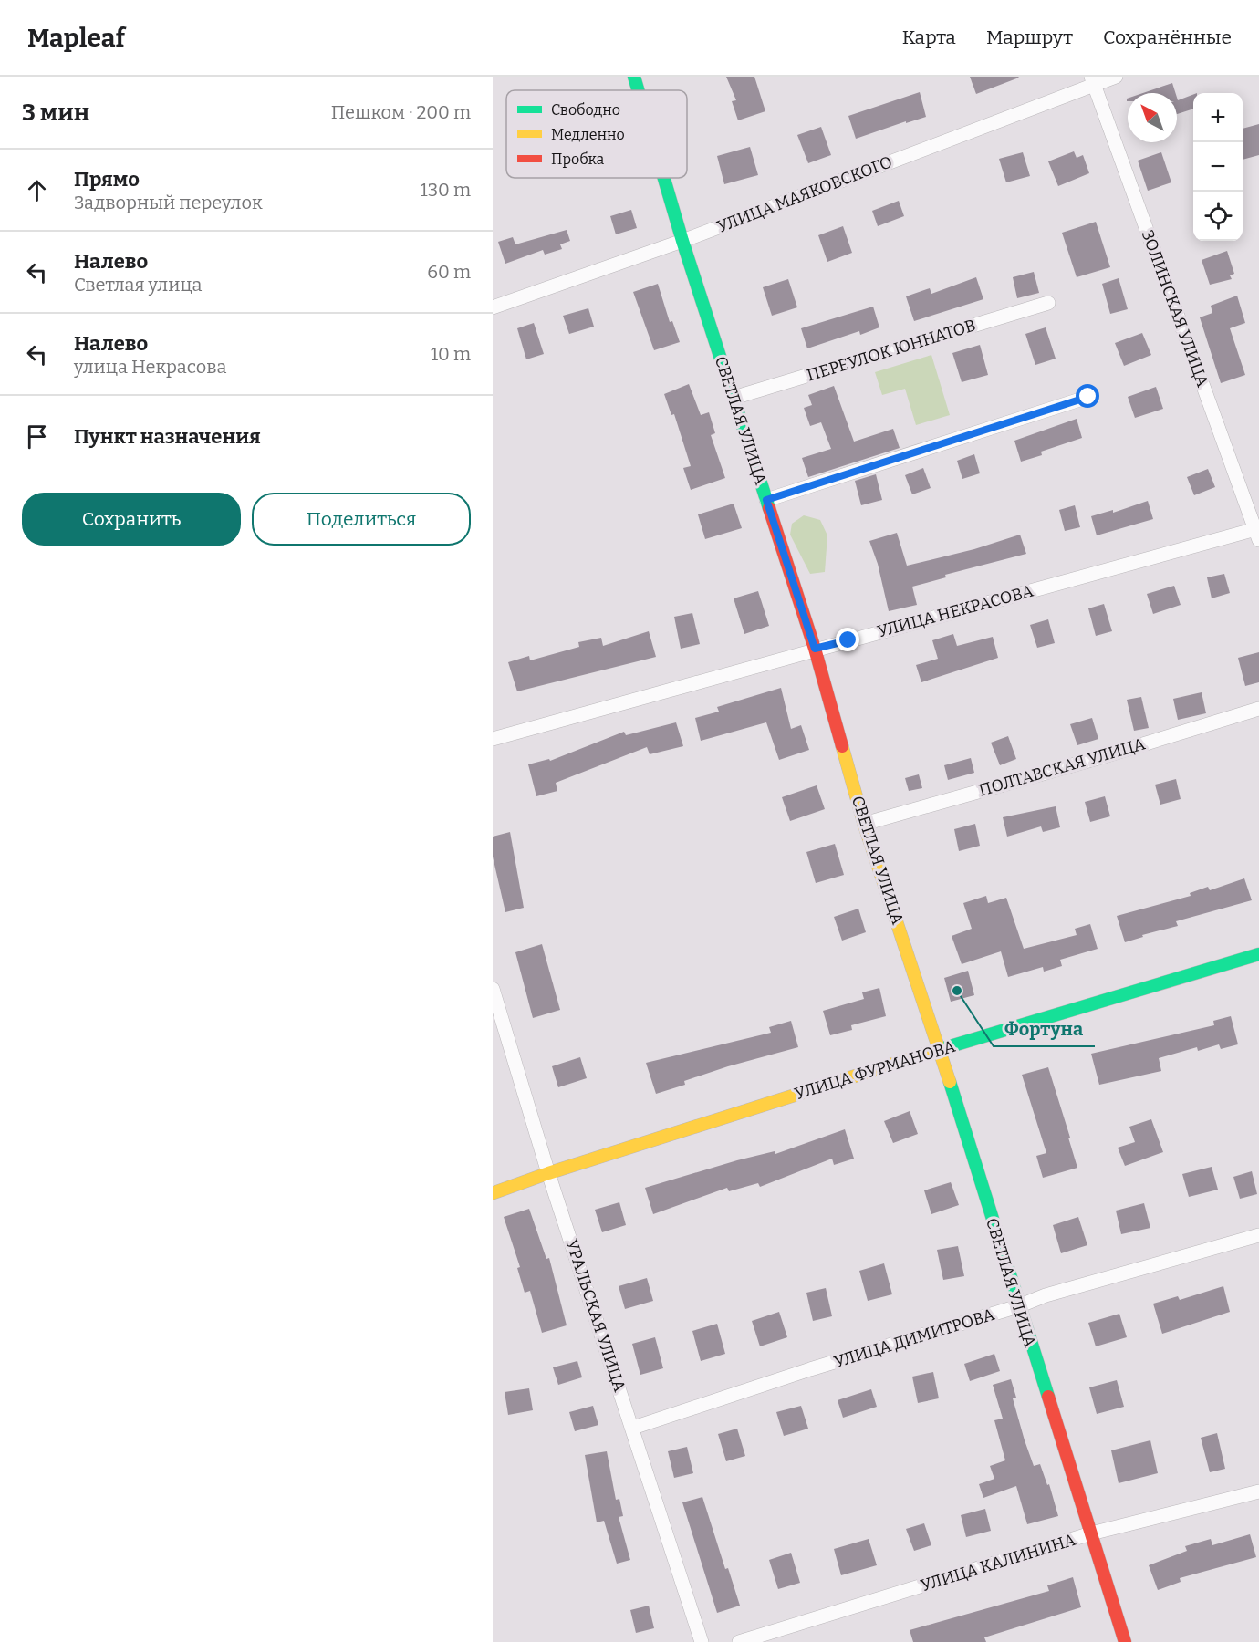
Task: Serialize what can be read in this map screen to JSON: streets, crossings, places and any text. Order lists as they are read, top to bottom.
{
  "streets": {
    "main road": ["СВЕТЛАЯ УЛИЦА", "УЛИЦА ФУРМАНОВА"],
    "street": [
      "УЛИЦА МАЯКОВСКОГО",
      "ЗОЛИНСКАЯ УЛИЦА",
      "ПЕРЕУЛОК ЮННАТОВ",
      "УЛИЦА НЕКРАСОВА",
      "ПОЛТАВСКАЯ УЛИЦА",
      "УРАЛЬСКАЯ УЛИЦА",
      "УЛИЦА ДИМИТРОВА",
      "УЛИЦА КАЛИНИНА"
    ]
  },
  "crossings": [
    ["УЛИЦА МАЯКОВСКОГО", "ЗОЛИНСКАЯ УЛИЦА"],
    ["УЛИЦА МАЯКОВСКОГО", "СВЕТЛАЯ УЛИЦА"],
    ["ЗОЛИНСКАЯ УЛИЦА", "УЛИЦА НЕКРАСОВА"],
    ["ПЕРЕУЛОК ЮННАТОВ", "СВЕТЛАЯ УЛИЦА"],
    ["СВЕТЛАЯ УЛИЦА", "УЛИЦА НЕКРАСОВА"],
    ["СВЕТЛАЯ УЛИЦА", "ПОЛТАВСКАЯ УЛИЦА"],
    ["СВЕТЛАЯ УЛИЦА", "УЛИЦА ФУРМАНОВА"],
    ["СВЕТЛАЯ УЛИЦА", "УЛИЦА ДИМИТРОВА"],
    ["СВЕТЛАЯ УЛИЦА", "УЛИЦА КАЛИНИНА"],
    ["УЛИЦА ФУРМАНОВА", "УРАЛЬСКАЯ УЛИЦА"],
    ["УРАЛЬСКАЯ УЛИЦА", "УЛИЦА ДИМИТРОВА"]
  ],
  "places": ["Фортуна"],
  "legend": ["Свободно", "Медленно", "Пробка"],
  "north": "top left",
  "page": {
    "header": "Mapleaf",
    "nav": ["Карта", "Маршрут", "Сохранённые"],
    "heading": ["3 мин", "Пешком · 200 m"],
    "map_buttons": ["+", "−"],
    "list": [
      ["Прямо", "Задворный переулок", "130 m"],
      ["Налево", "Светлая улица", "60 m"],
      ["Налево", "улица Некрасова", "10 m"],
      "Пункт назначения"
    ],
    "buttons": ["Сохранить", "Поделиться"]
  }
}
